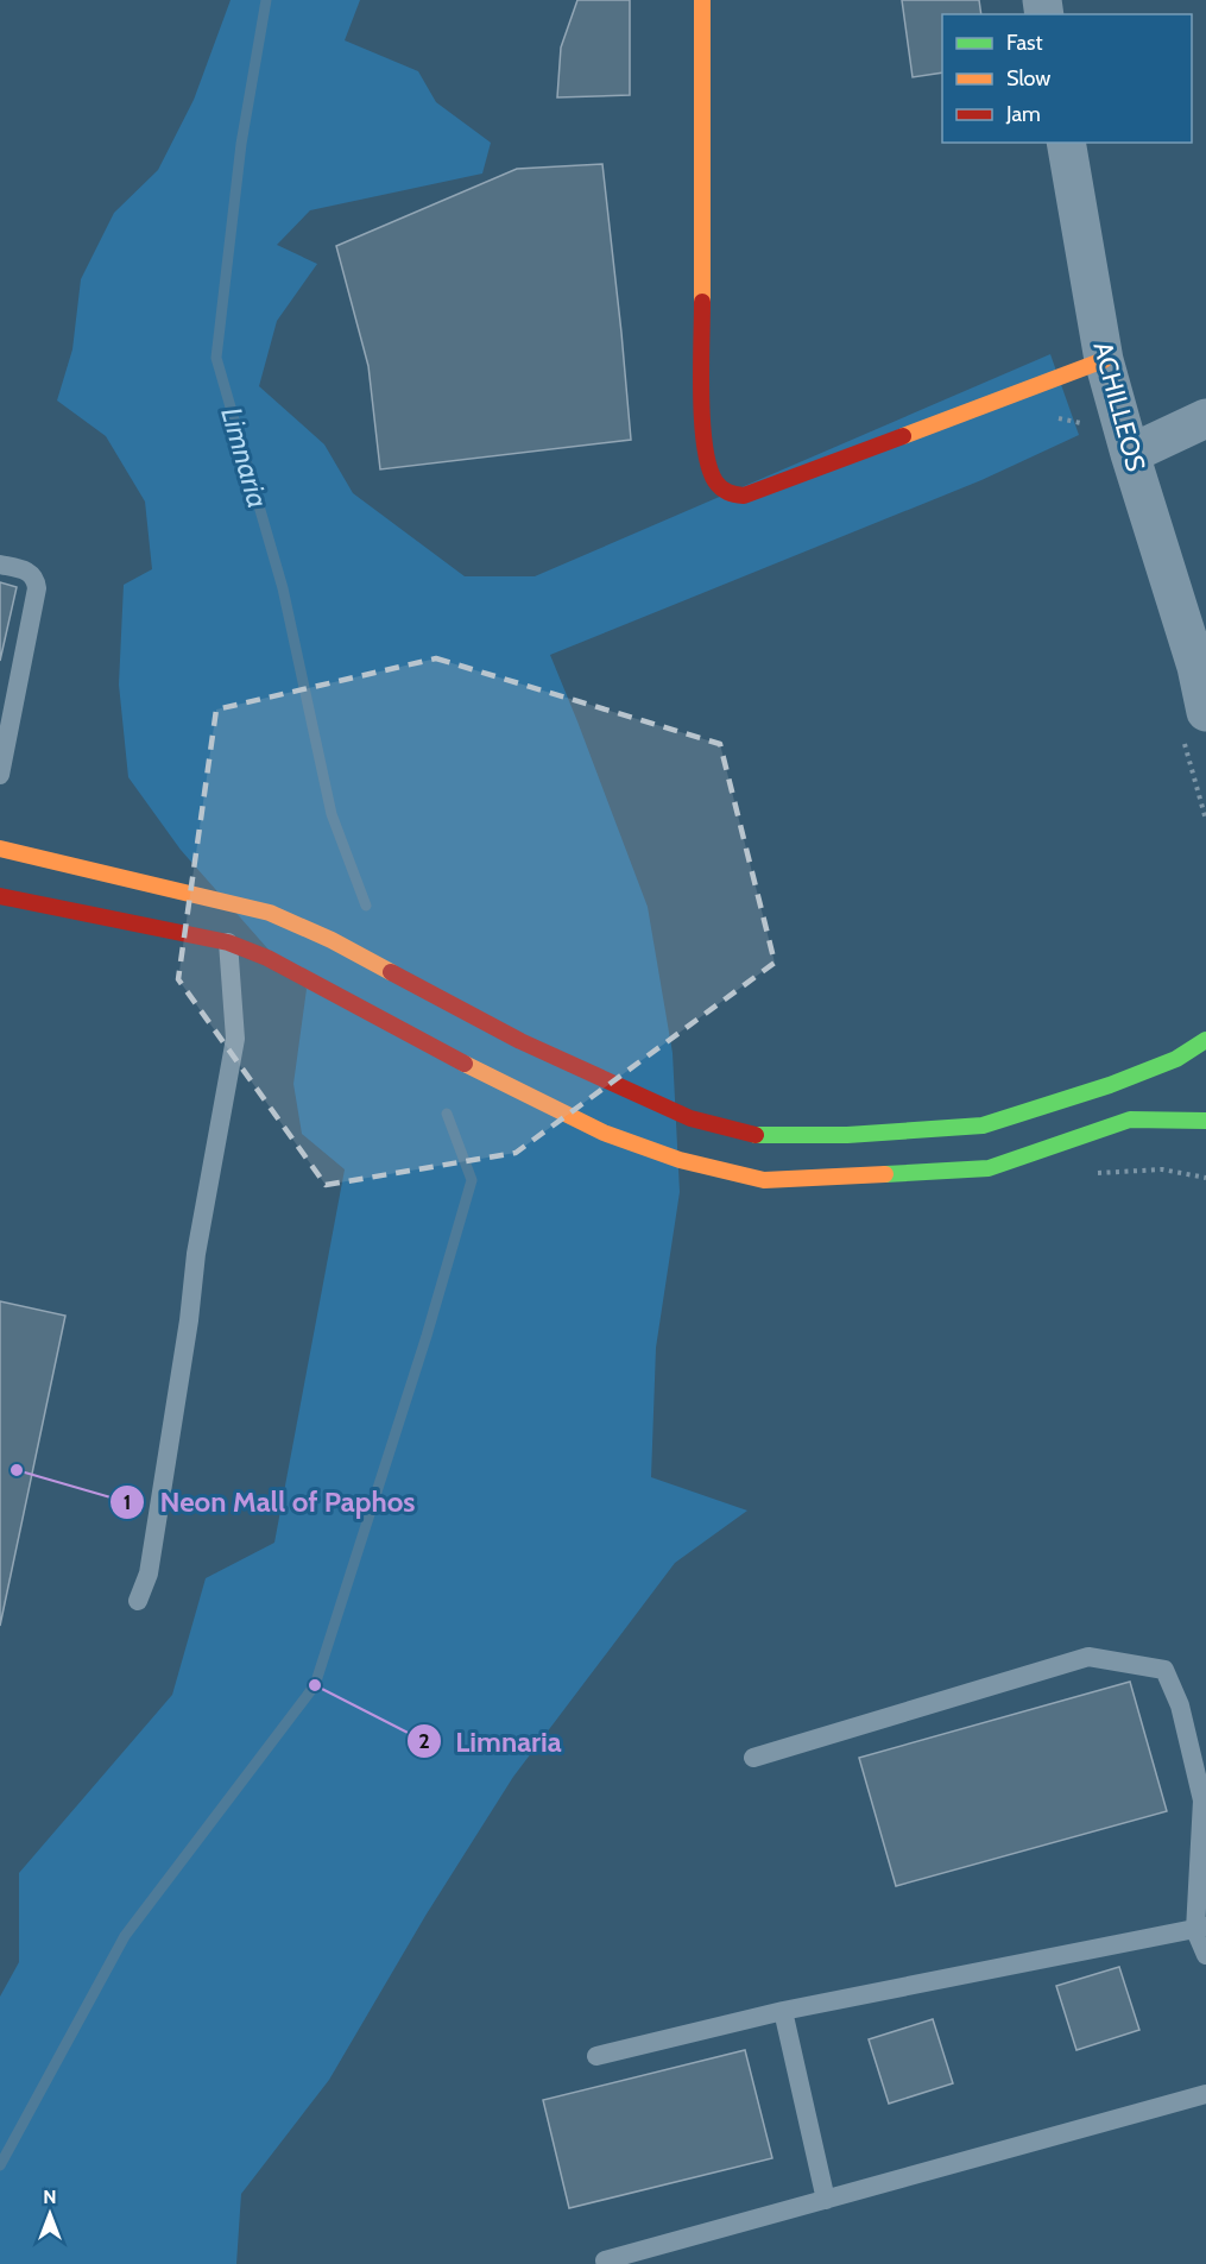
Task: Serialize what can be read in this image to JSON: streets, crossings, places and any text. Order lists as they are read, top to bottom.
{
  "streets": {
    "street": ["ACHILLEOS"]
  },
  "water": ["Limnaria"],
  "places": ["Neon Mall of Paphos", "Limnaria"],
  "legend": ["Fast", "Slow", "Jam"],
  "north": "top"
}
